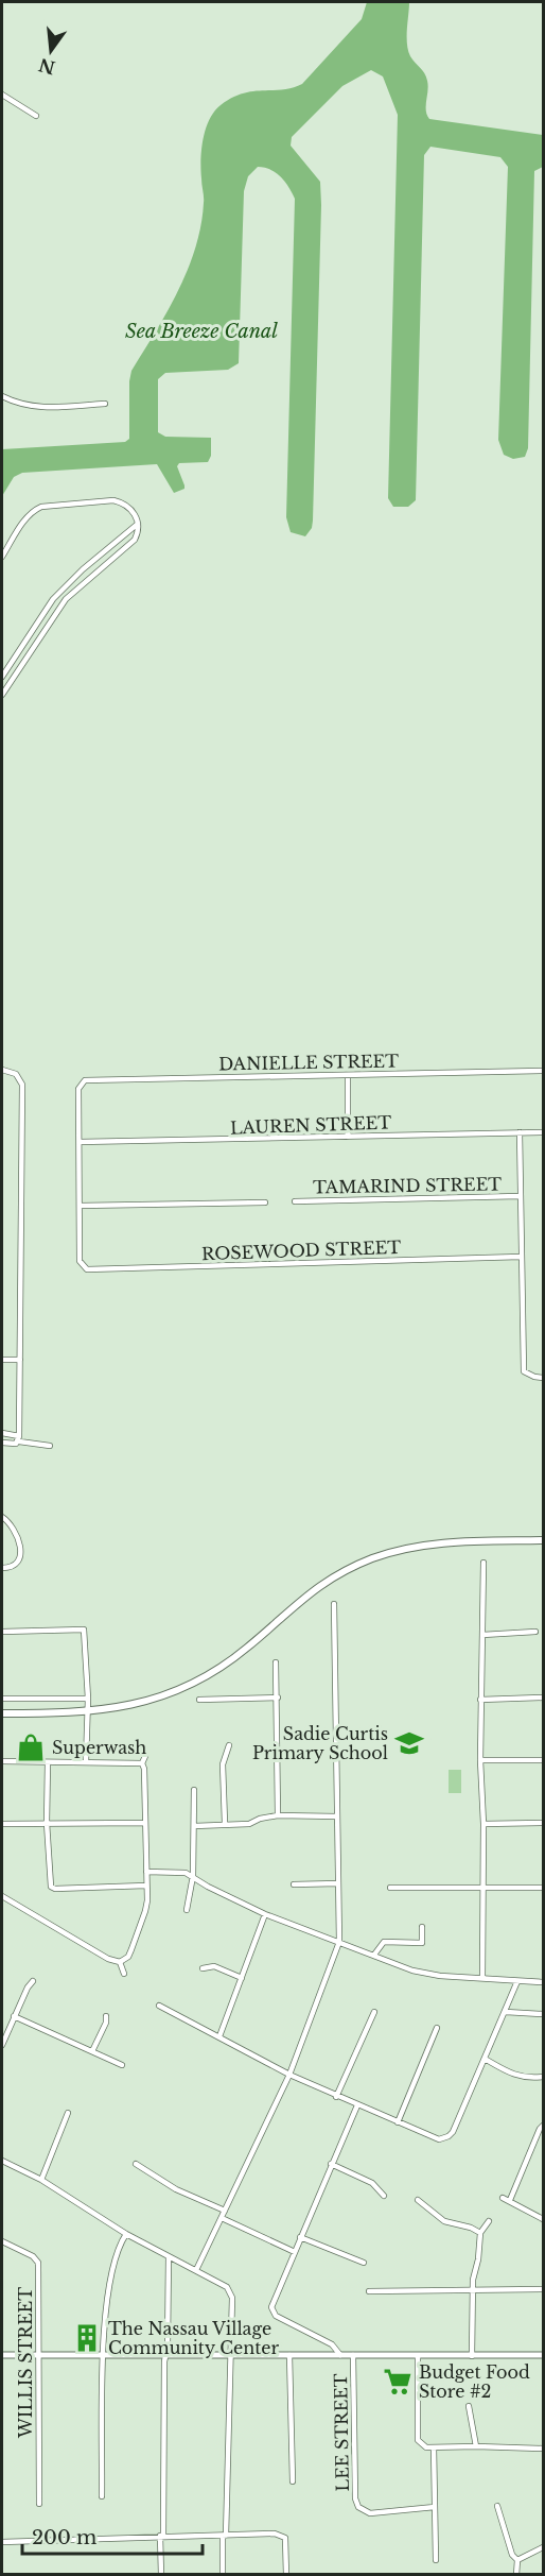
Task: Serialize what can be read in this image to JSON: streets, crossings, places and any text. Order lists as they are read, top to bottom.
{
  "streets": {
    "street": [
      "DANIELLE STREET",
      "LAUREN STREET",
      "TAMARIND STREET",
      "ROSEWOOD STREET",
      "WILLIS STREET",
      "LEE STREET"
    ]
  },
  "crossings": [
    ["DANIELLE STREET", "LAUREN STREET"]
  ],
  "water": ["Sea Breeze Canal"],
  "places": {
    "school or university": ["Sadie Curtis Primary School"],
    "shop": ["Superwash"],
    "building": ["The Nassau Village Community Center"],
    "supermarket": ["Budget Food Store #2"]
  },
  "scale_bar": "200 m",
  "north": "bottom"
}
